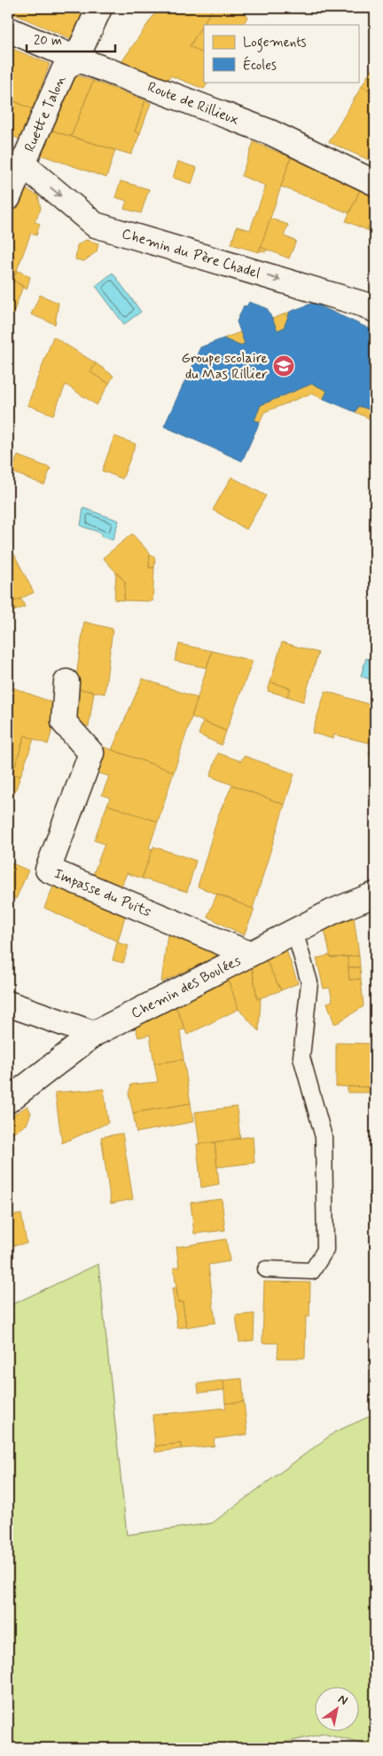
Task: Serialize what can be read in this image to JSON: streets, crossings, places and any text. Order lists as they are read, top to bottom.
{
  "streets": {
    "street": [
      "Route de Rillieux",
      "Ruette Talon",
      "Chemin du Père Chadel",
      "Impasse du Puits",
      "Chemin des Boulées"
    ]
  },
  "crossings": [
    ["Route de Rillieux", "Ruette Talon"],
    ["Ruette Talon", "Chemin du Père Chadel"],
    ["Impasse du Puits", "Chemin des Boulées"]
  ],
  "one_way": ["Chemin du Père Chadel"],
  "places": {
    "school or university": ["Groupe scolaire du Mas Rillier"]
  },
  "legend": ["Logements", "Écoles"],
  "scale_bar": "20 m",
  "north": "top right"
}
